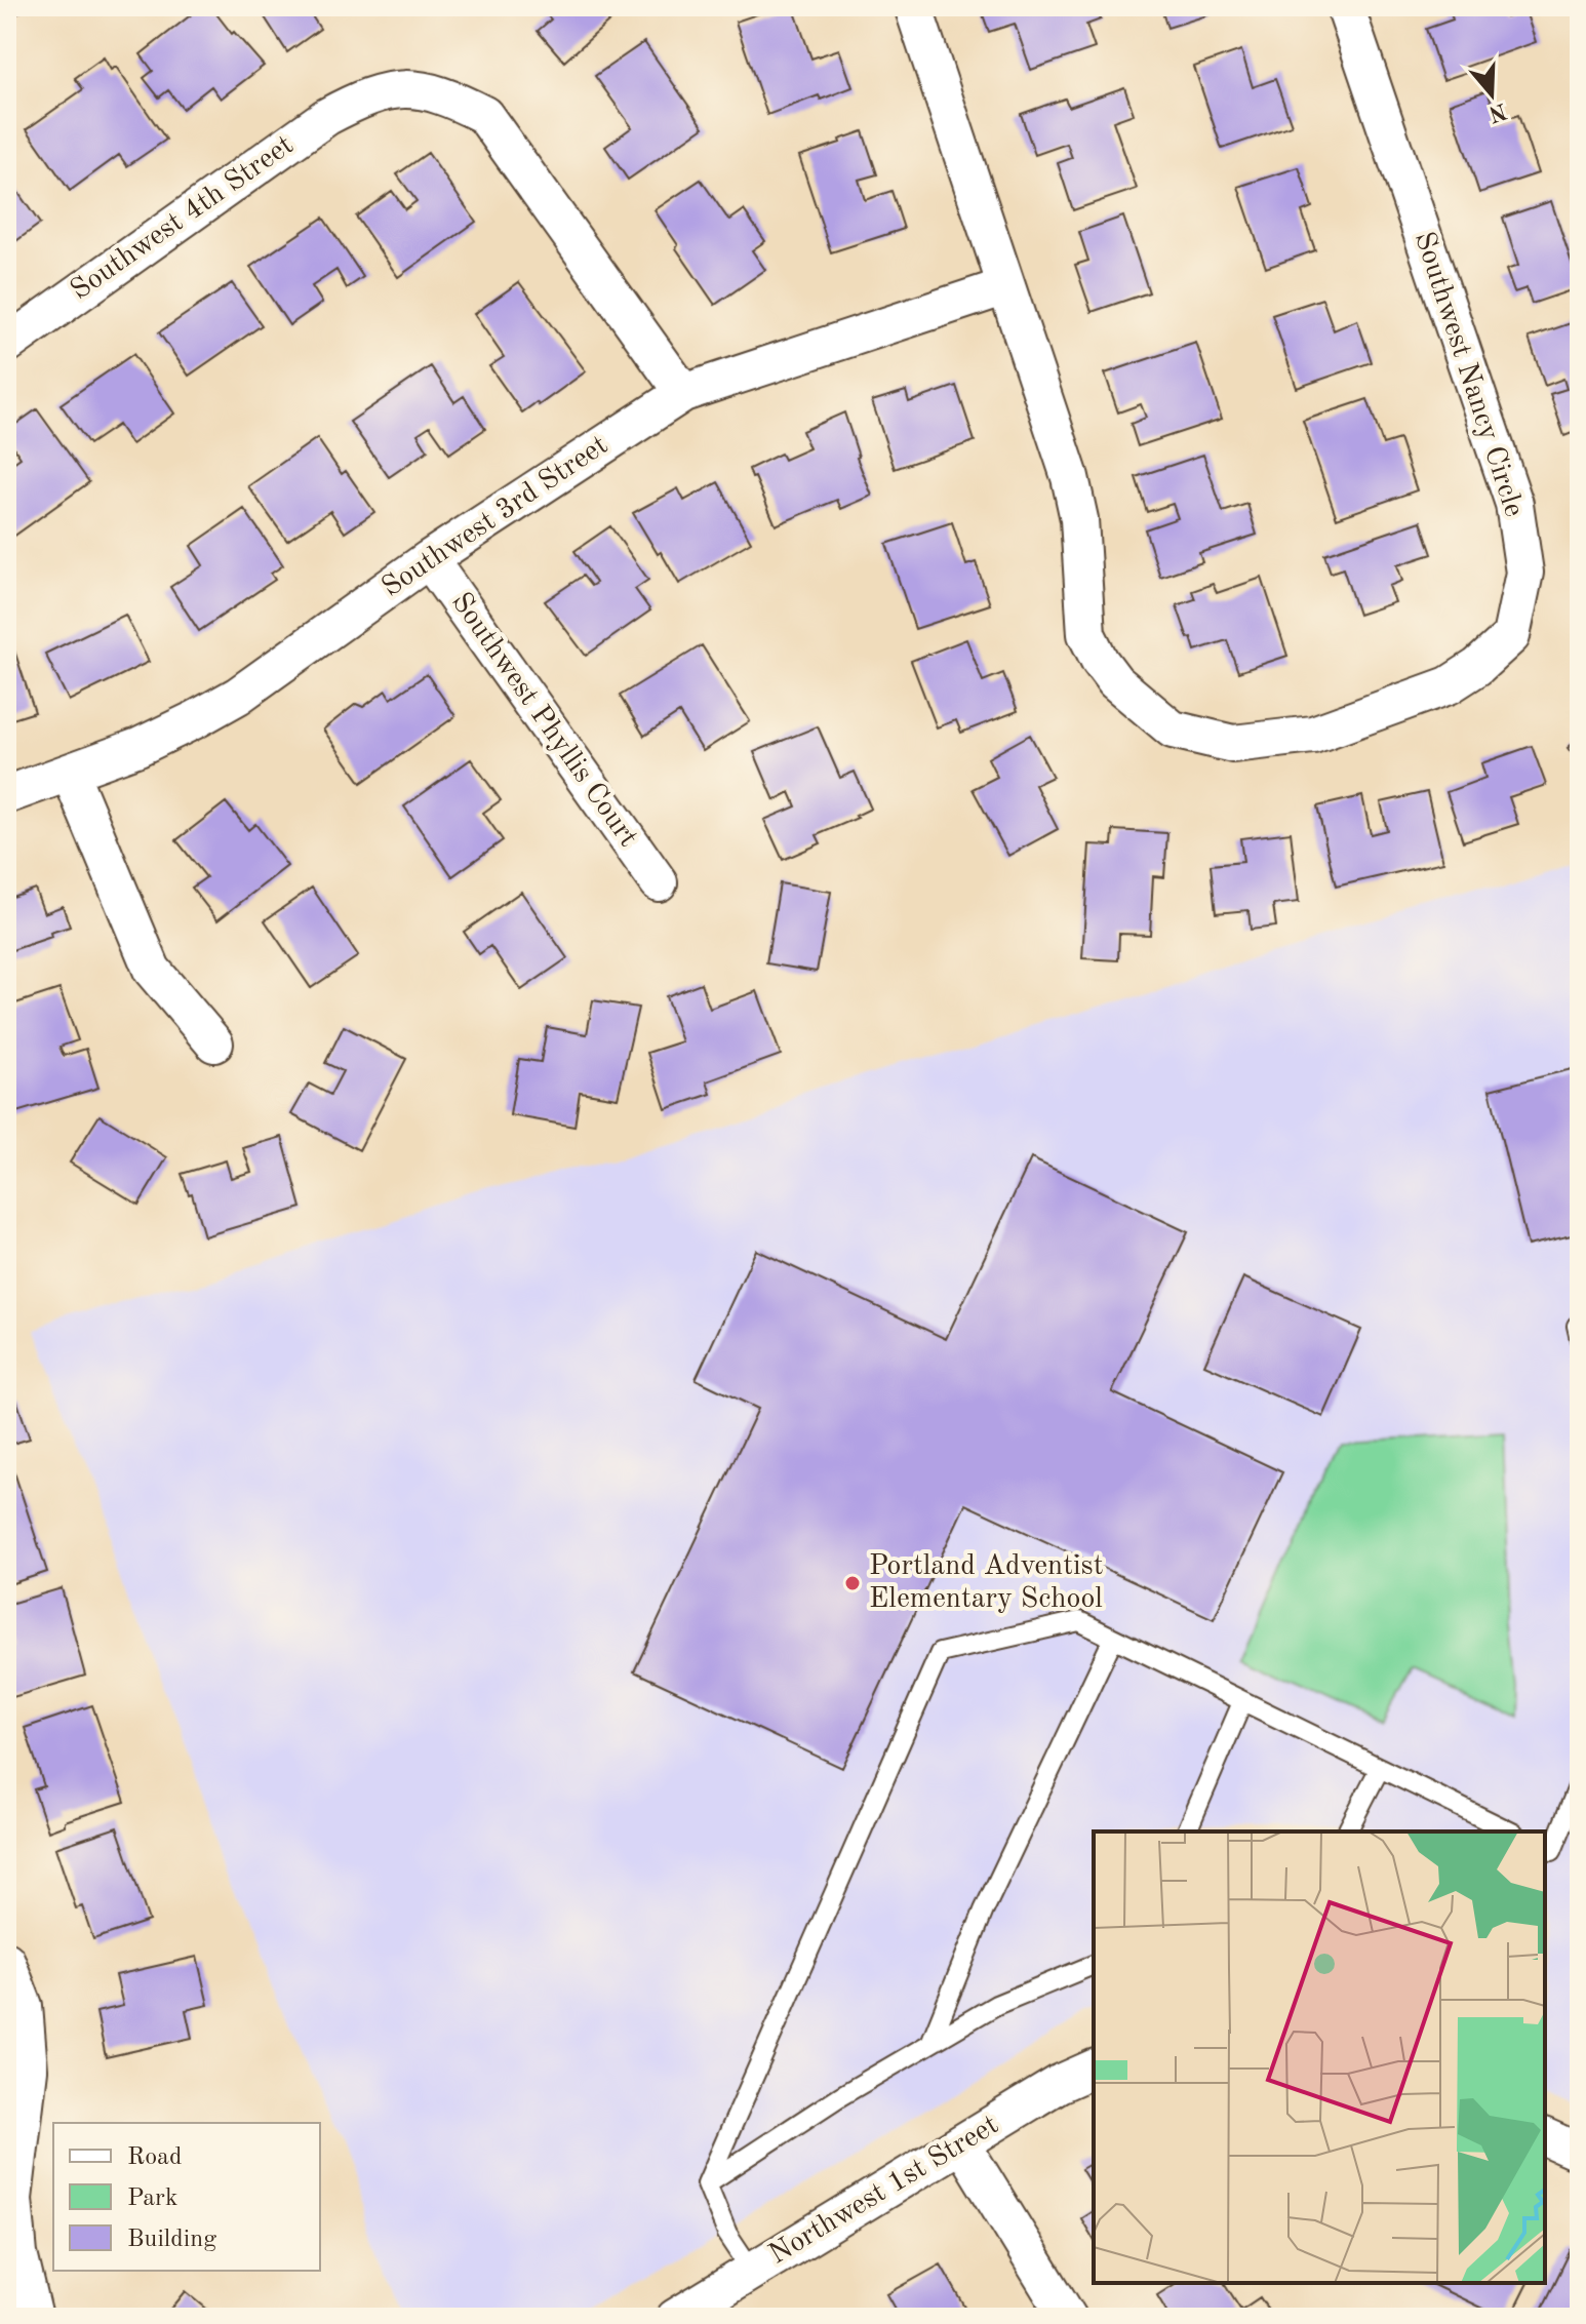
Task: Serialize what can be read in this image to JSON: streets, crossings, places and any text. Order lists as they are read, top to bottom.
{
  "streets": {
    "street": [
      "Southwest 4th Street",
      "Southwest Nancy Circle",
      "Southwest 3rd Street",
      "Southwest Phyllis Court",
      "Northwest 1st Street"
    ]
  },
  "crossings": [
    ["Southwest 4th Street", "Southwest 3rd Street"],
    ["Southwest Nancy Circle", "Southwest 3rd Street"],
    ["Southwest 3rd Street", "Southwest Phyllis Court"]
  ],
  "places": ["Portland Adventist Elementary School"],
  "legend": ["Road", "Park", "Building"],
  "north": "bottom"
}
